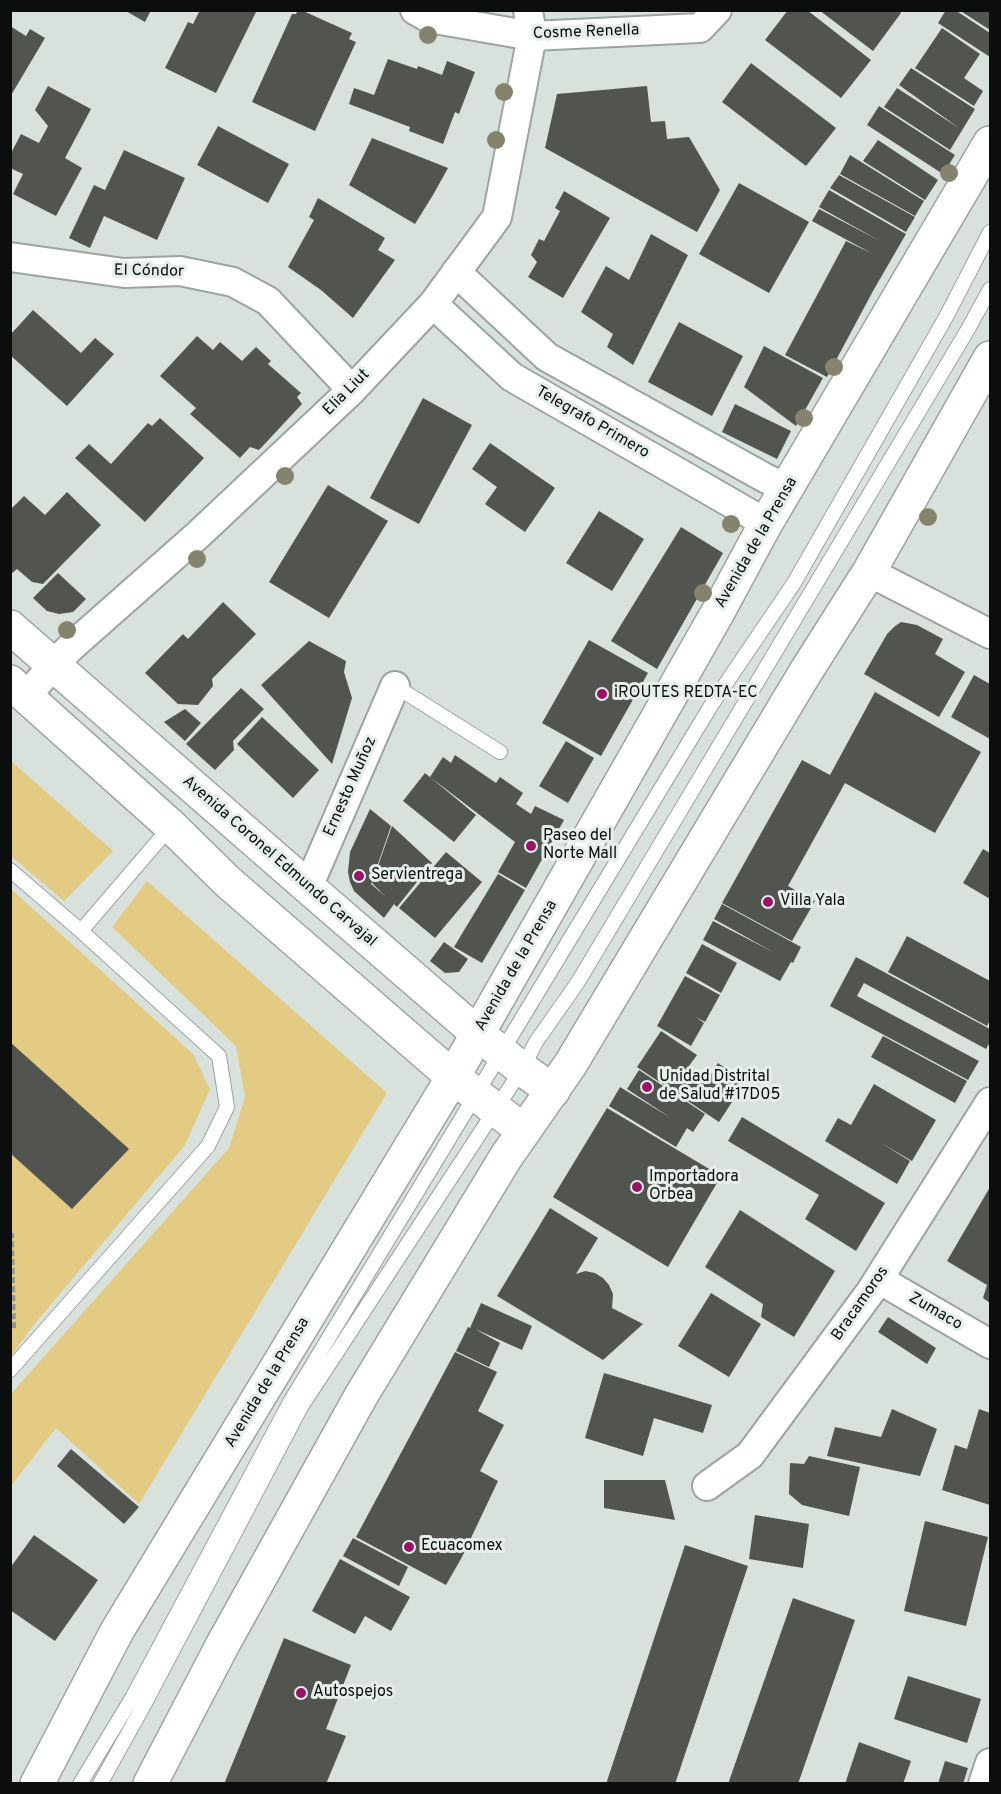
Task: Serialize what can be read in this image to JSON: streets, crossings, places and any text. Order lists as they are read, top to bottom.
{
  "streets": {
    "main road": ["Avenida de la Prensa", "Avenida Coronel Edmundo Carvajal"],
    "street": [
      "Cosme Renella",
      "El Cóndor",
      "Elia Liut",
      "Telegrafo Primero",
      "Ernesto Muñoz",
      "Bracamoros",
      "Zumaco"
    ]
  },
  "crossings": [
    ["Cosme Renella", "Elia Liut"],
    ["El Cóndor", "Elia Liut"],
    ["Elia Liut", "Telegrafo Primero"],
    ["Elia Liut", "Avenida Coronel Edmundo Carvajal"],
    ["Telegrafo Primero", "Avenida de la Prensa"],
    ["Avenida de la Prensa", "Avenida Coronel Edmundo Carvajal"],
    ["Ernesto Muñoz", "Avenida Coronel Edmundo Carvajal"],
    ["Bracamoros", "Zumaco"]
  ],
  "places": [
    "iROUTES REDTA-EC",
    "Paseo del Norte Mall",
    "Servientrega",
    "Villa Yala",
    "Unidad Distrital de Salud #17D05",
    "Importadora Orbea",
    "Ecuacomex",
    "Autospejos"
  ]
}
